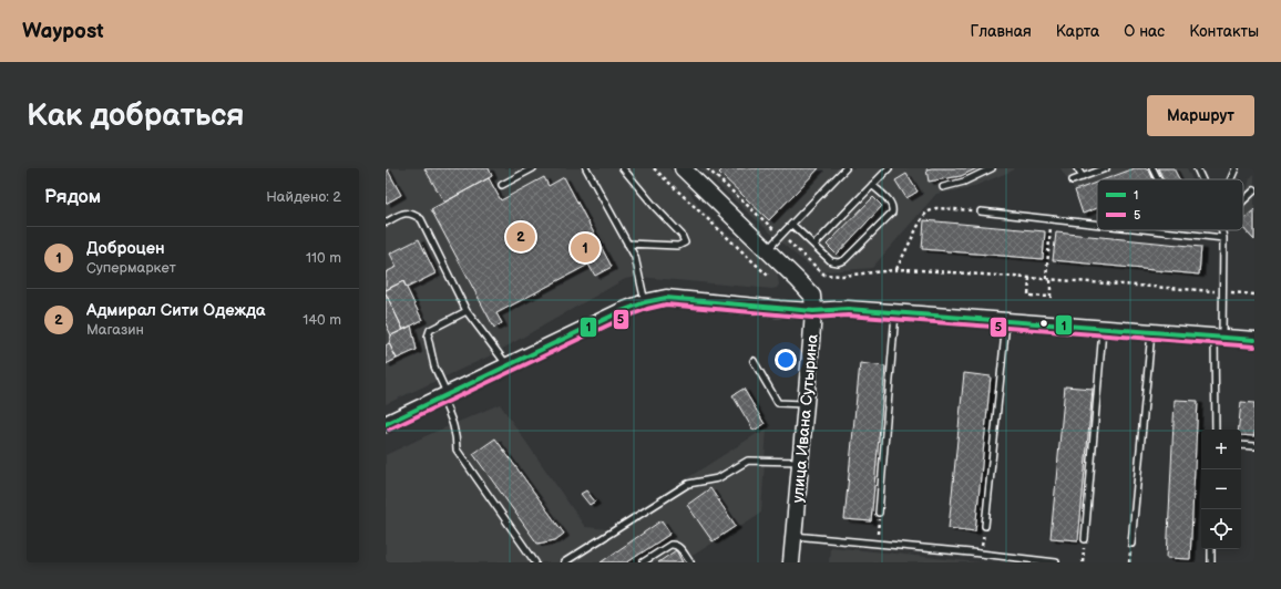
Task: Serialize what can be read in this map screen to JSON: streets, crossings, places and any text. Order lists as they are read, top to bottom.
{
  "streets": {
    "main road": ["улица Ивана Сутырина"]
  },
  "lines": ["transit line 1", "transit line 5"],
  "legend": ["1", "5"],
  "page": {
    "header": "Waypost",
    "nav": [
      "Главная",
      "Карта",
      "О нас",
      "Контакты"
    ],
    "buttons": "Маршрут",
    "title": "Как добраться",
    "heading": ["Рядом", "Найдено: 2"],
    "pins": ["2", "1"],
    "list": [
      {
        "mark": "1",
        "name": "Доброцен",
        "note": "Супермаркет",
        "value": "110 m"
      },
      {
        "mark": "2",
        "name": "Адмирал Сити Одежда",
        "note": "Магазин",
        "value": "140 m"
      }
    ],
    "map_buttons": ["+", "−"]
  }
}
